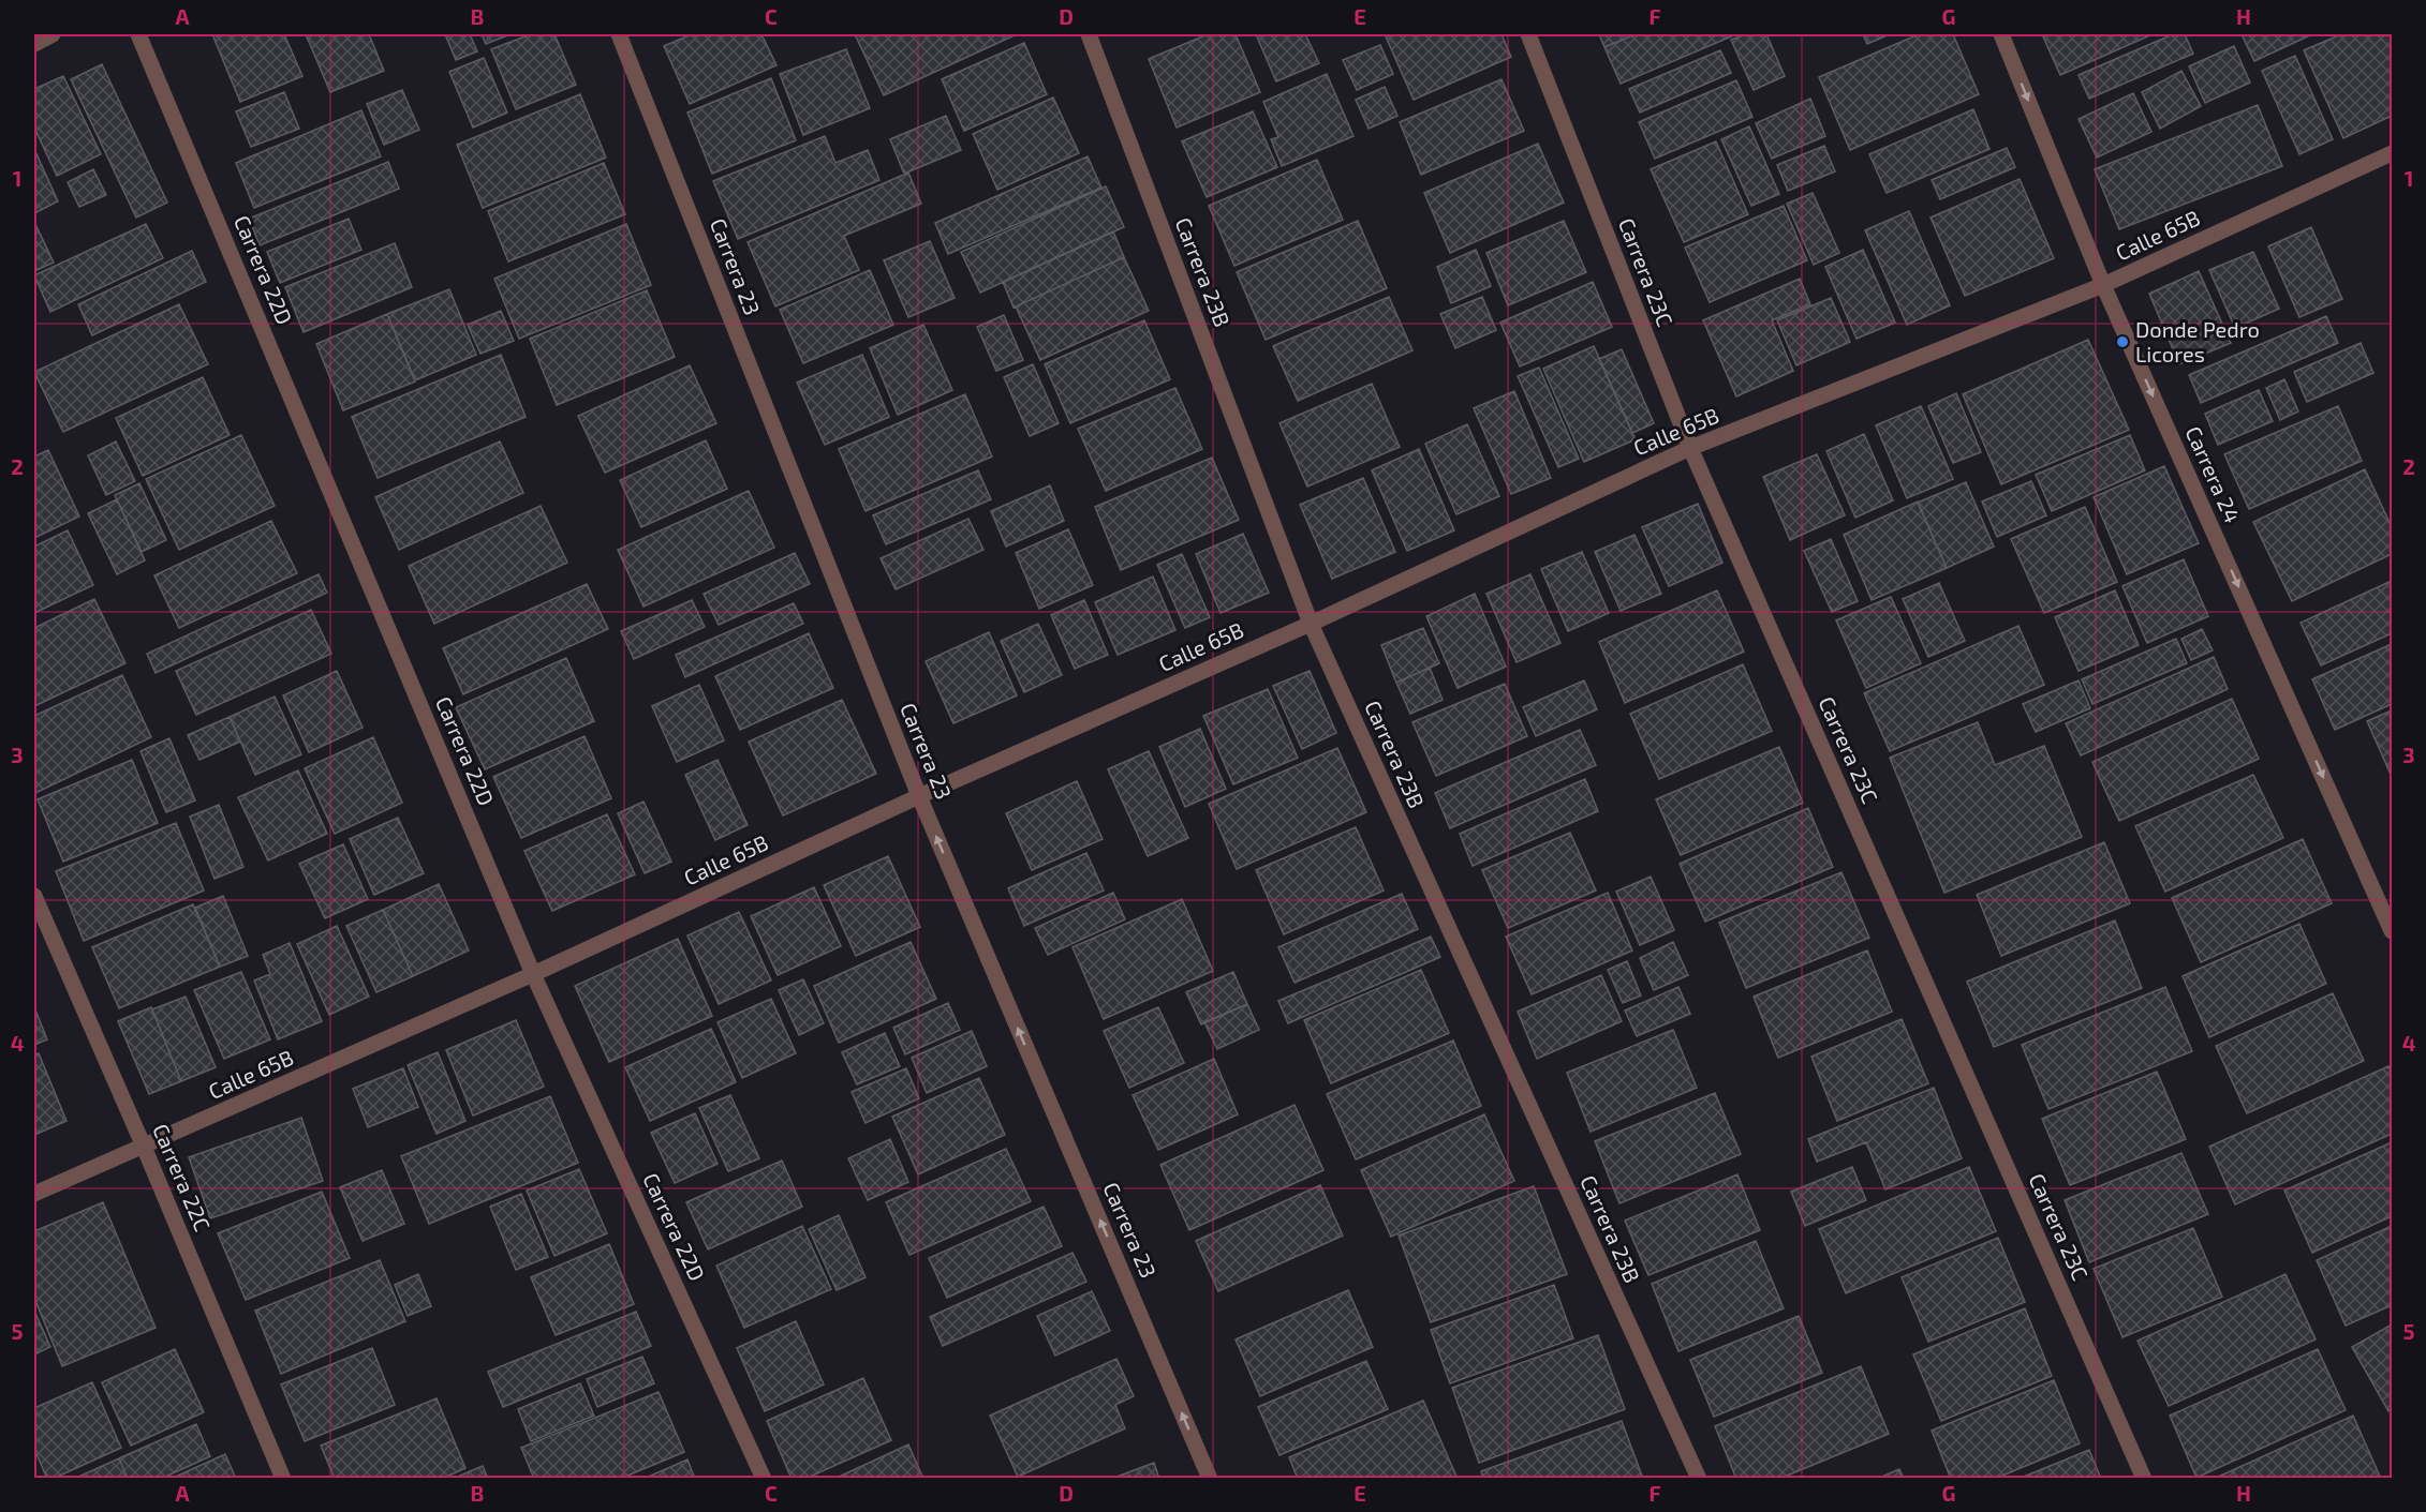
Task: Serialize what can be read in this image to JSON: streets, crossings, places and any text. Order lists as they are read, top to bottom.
{
  "streets": {
    "street": [
      "Calle 65B",
      "Carrera 23",
      "Carrera 22D",
      "Carrera 23B",
      "Carrera 23C",
      "Carrera 24",
      "Carrera 22C"
    ]
  },
  "crossings": [
    ["Calle 65B", "Carrera 23"],
    ["Calle 65B", "Carrera 22D"],
    ["Calle 65B", "Carrera 23B"],
    ["Calle 65B", "Carrera 23C"],
    ["Calle 65B", "Carrera 24"],
    ["Calle 65B", "Carrera 22C"]
  ],
  "one_way": ["Carrera 23", "Carrera 24"],
  "places": ["Donde Pedro Licores"],
  "grid": {
    "columns": [
      "A",
      "B",
      "C",
      "D",
      "E",
      "F",
      "G",
      "H"
    ],
    "rows": [
      "1",
      "2",
      "3",
      "4",
      "5"
    ]
  }
}
